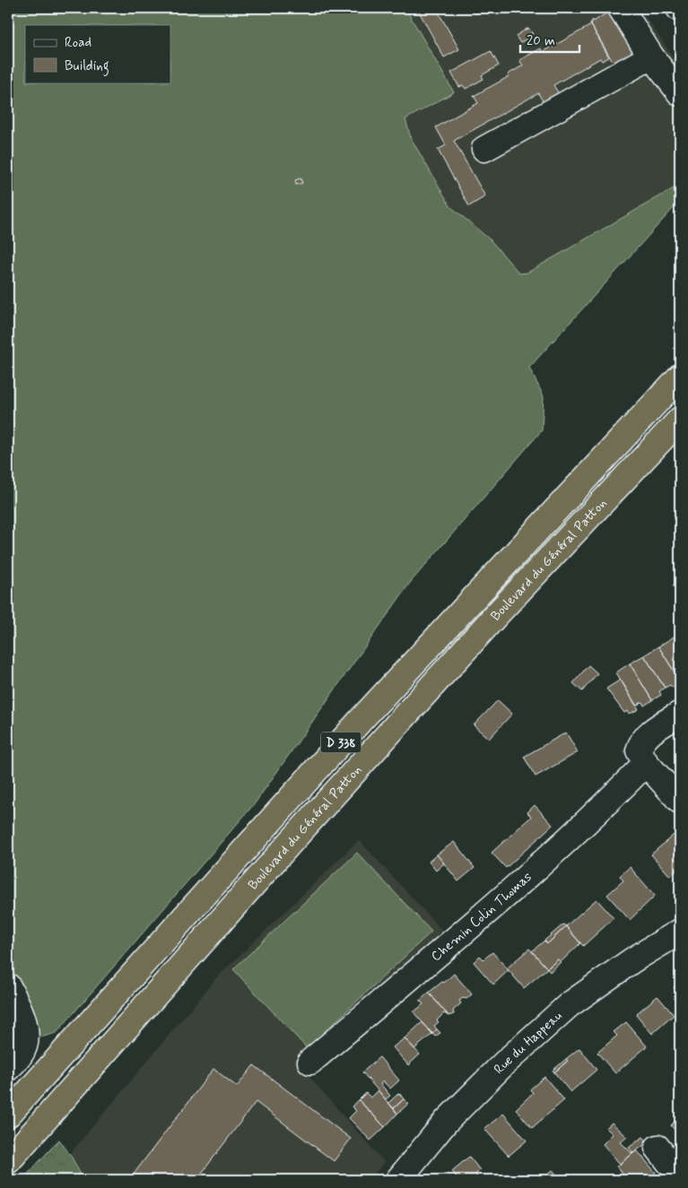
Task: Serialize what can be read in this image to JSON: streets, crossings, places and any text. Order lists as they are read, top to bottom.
{
  "streets": {
    "highway": ["Boulevard du Général Patton", "D 338"],
    "street": ["Chemin Colin Thomas", "Rue du Happeau"]
  },
  "legend": ["Road", "Building"],
  "scale_bar": "20 m"
}
